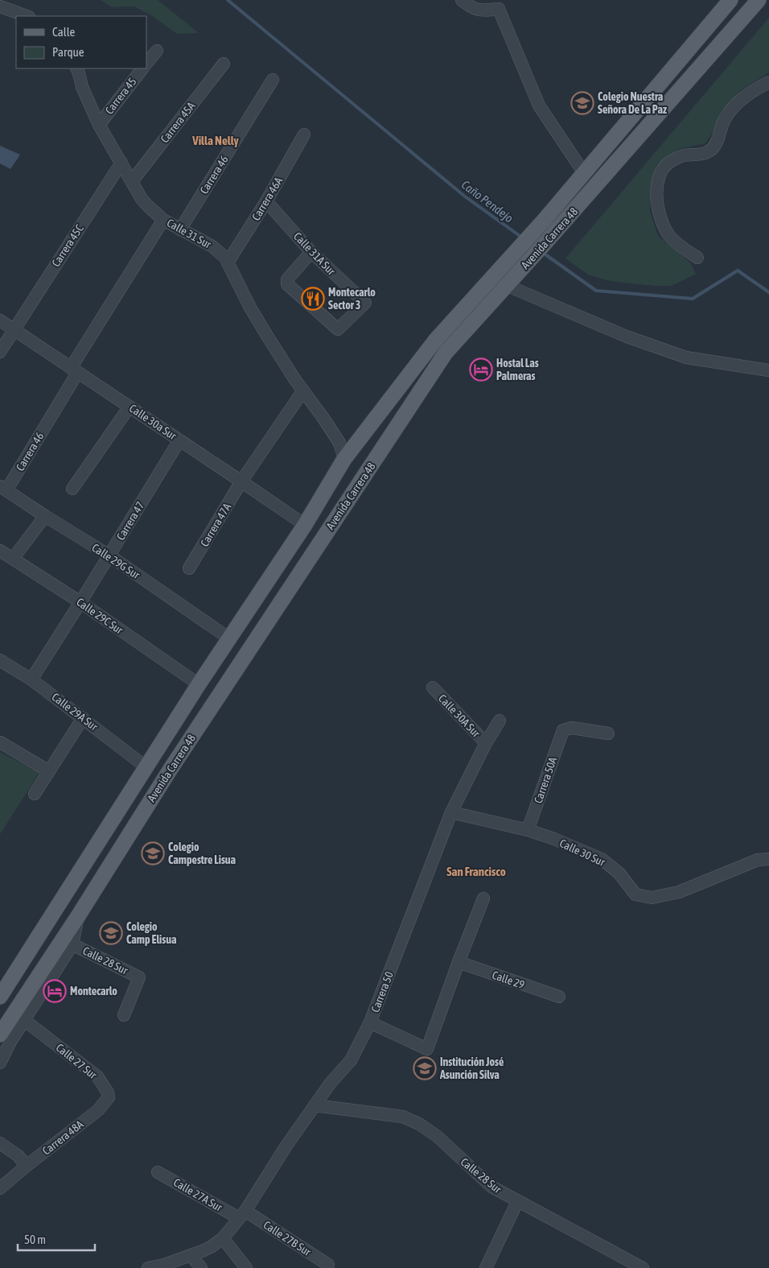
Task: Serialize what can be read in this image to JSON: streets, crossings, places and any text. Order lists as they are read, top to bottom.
{
  "streets": {
    "main road": ["Avenida Carrera 48"],
    "street": [
      "Carrera 45",
      "Carrera 45A",
      "Carrera 46",
      "Carrera 46A",
      "Calle 31 Sur",
      "Carrera 45C",
      "Calle 31A Sur",
      "Calle 30a Sur",
      "Carrera 47",
      "Carrera 47A",
      "Calle 29G Sur",
      "Calle 29C Sur",
      "Calle 29A Sur",
      "Calle 30A Sur",
      "Carrera 50A",
      "Calle 30 Sur",
      "Calle 28 Sur",
      "Calle 29",
      "Carrera 50",
      "Calle 27 Sur",
      "Carrera 48A",
      "Calle 27A Sur",
      "Calle 27B Sur"
    ]
  },
  "crossings": [
    ["Carrera 45", "Calle 31 Sur"],
    ["Carrera 45A", "Calle 31 Sur"],
    ["Carrera 46", "Calle 31 Sur"],
    ["Carrera 46", "Calle 30a Sur"],
    ["Carrera 46", "Calle 29G Sur"],
    ["Carrera 46A", "Calle 31 Sur"],
    ["Carrera 46A", "Calle 31A Sur"],
    ["Calle 31 Sur", "Avenida Carrera 48"],
    ["Calle 31 Sur", "Carrera 45C"],
    ["Calle 31 Sur", "Carrera 47A"],
    ["Avenida Carrera 48", "Calle 30a Sur"],
    ["Avenida Carrera 48", "Calle 29G Sur"],
    ["Avenida Carrera 48", "Calle 29C Sur"],
    ["Avenida Carrera 48", "Calle 29A Sur"],
    ["Carrera 45C", "Calle 30a Sur"],
    ["Calle 30a Sur", "Carrera 47"],
    ["Calle 30a Sur", "Carrera 47A"],
    ["Carrera 47", "Calle 29G Sur"],
    ["Carrera 47", "Calle 29C Sur"],
    ["Carrera 47", "Calle 29A Sur"],
    ["Calle 30A Sur", "Carrera 50"],
    ["Carrera 50A", "Calle 30 Sur"],
    ["Calle 30 Sur", "Carrera 50"],
    ["Calle 28 Sur", "Carrera 50"],
    ["Carrera 50", "Calle 27A Sur"],
    ["Carrera 50", "Calle 27B Sur"],
    ["Calle 27 Sur", "Carrera 48A"],
    ["Calle 27A Sur", "Calle 27B Sur"]
  ],
  "districts": ["Villa Nelly", "San Francisco"],
  "water": ["Caño Pendejo"],
  "places": {
    "school or university": [
      "Colegio Nuestra Señora De La Paz",
      "Colegio Campestre Lisua",
      "Colegio Camp Elisua",
      "Institución José Asunción Silva"
    ],
    "restaurant": ["Montecarlo Sector 3"],
    "hotel": ["Hostal Las Palmeras", "Montecarlo"]
  },
  "legend": ["Calle", "Parque"],
  "scale_bar": "50 m"
}
